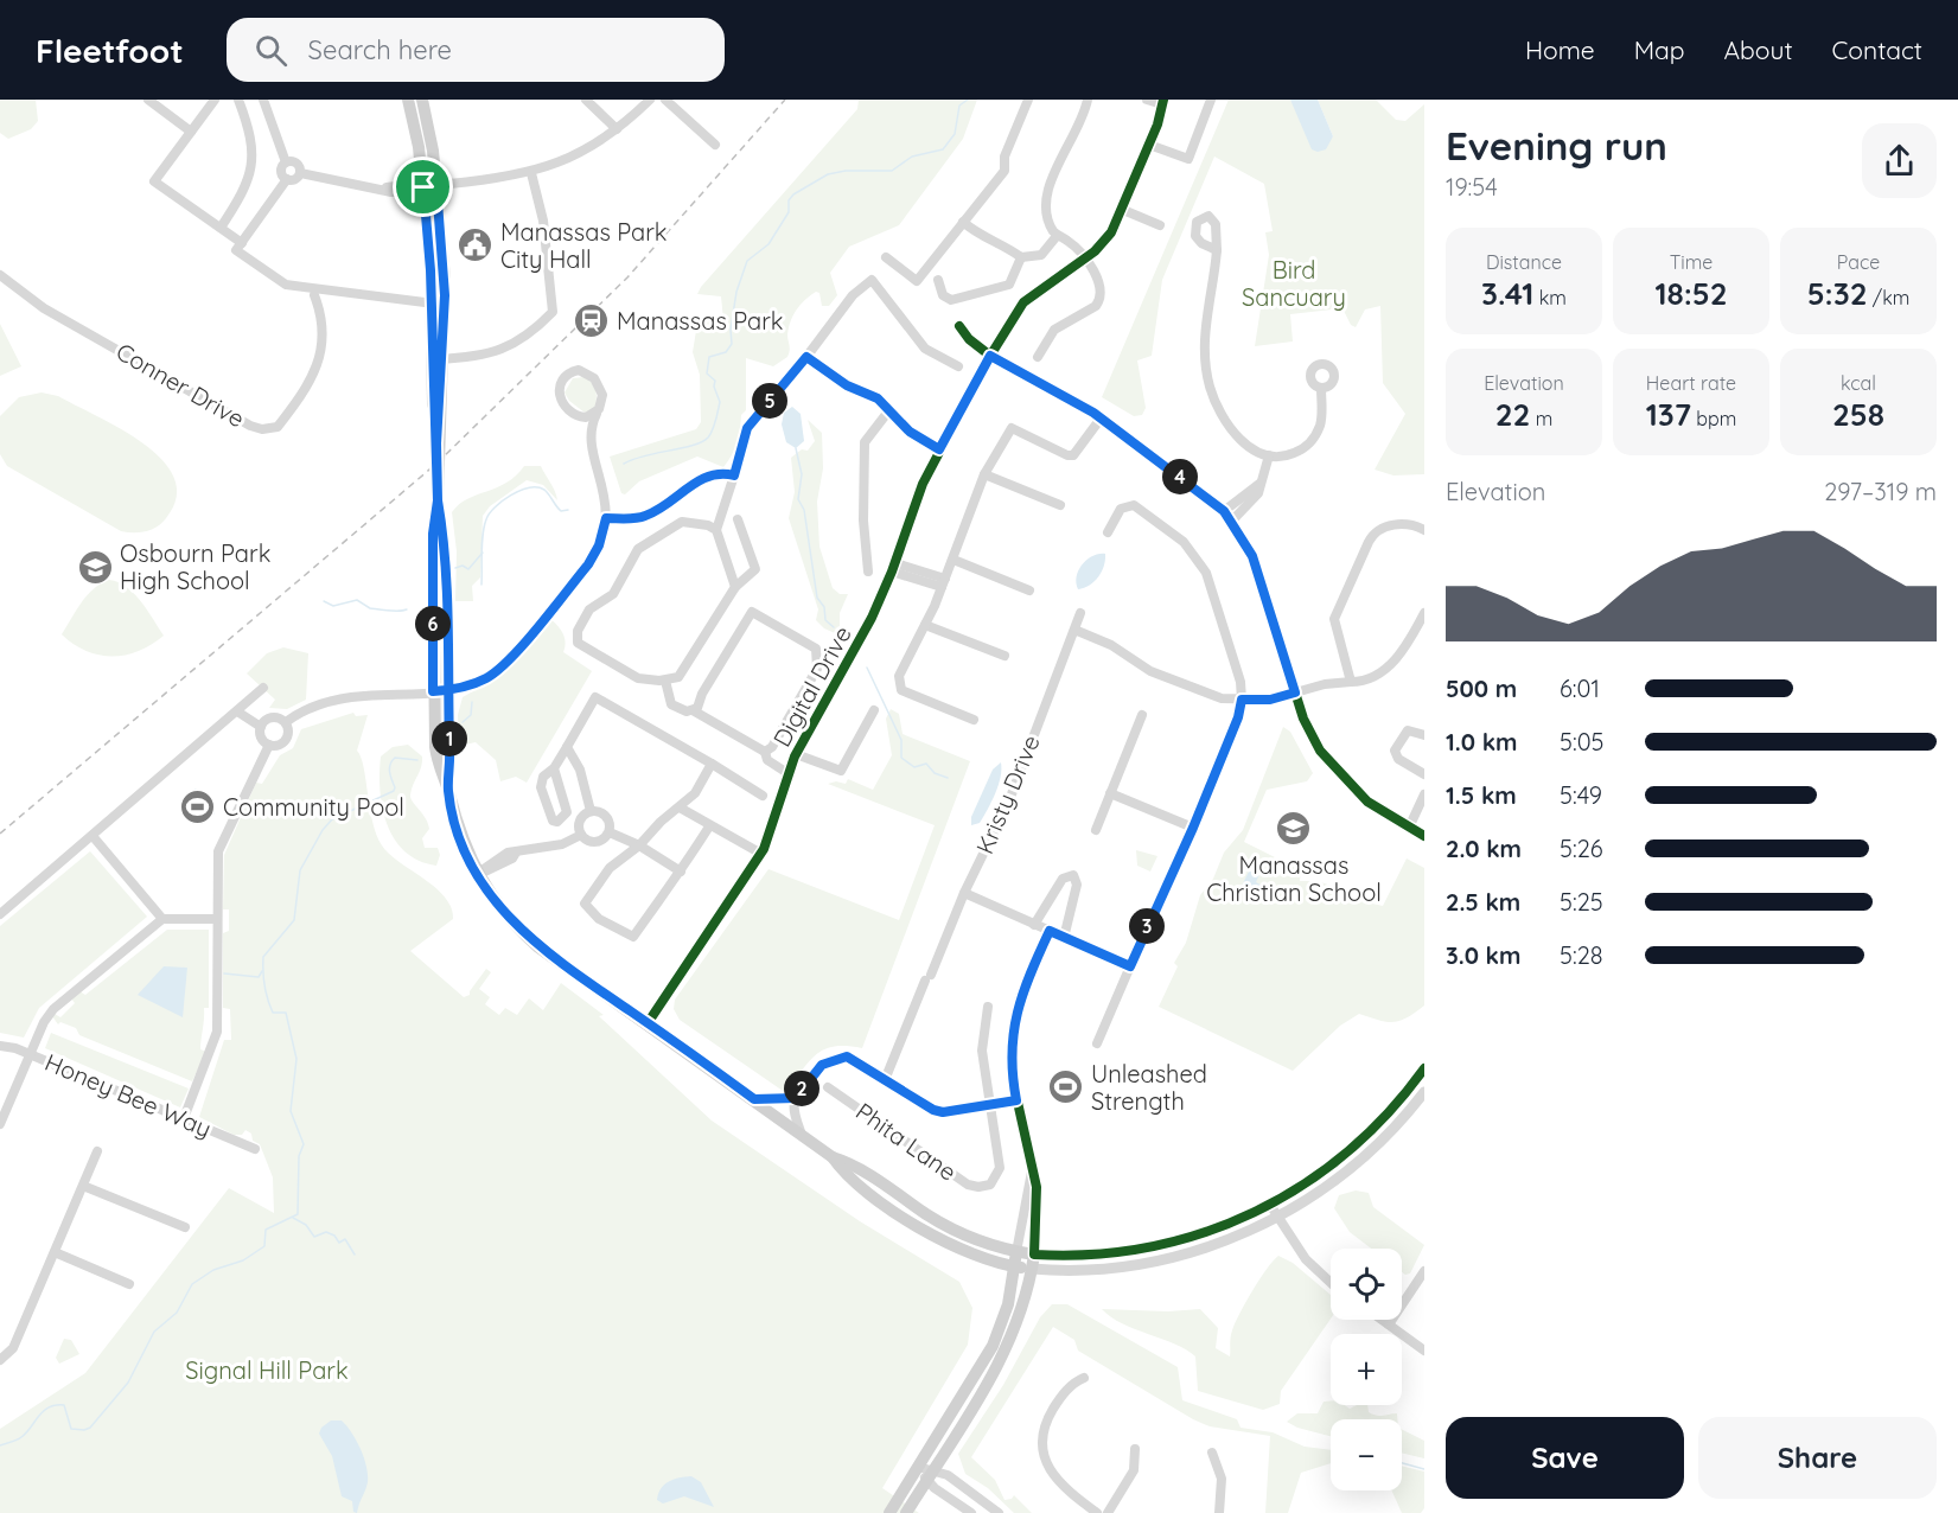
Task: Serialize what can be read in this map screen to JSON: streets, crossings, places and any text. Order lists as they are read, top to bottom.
{
  "streets": {
    "street": [
      "Conner Drive",
      "Digital Drive",
      "Kristy Drive",
      "Honey Bee Way",
      "Phita Lane"
    ]
  },
  "parks": ["Bird Sancuary", "Signal Hill Park"],
  "places": {
    "public building": ["Manassas Park City Hall"],
    "station": ["Manassas Park"],
    "school or university": ["Osbourn Park High School", "Manassas Christian School"],
    "sports": ["Community Pool", "Unleashed Strength"]
  },
  "page": {
    "header": "Fleetfoot",
    "search": "Search here",
    "nav": [
      "Home",
      "Map",
      "About",
      "Contact"
    ],
    "heading": ["Evening run", "19:54"],
    "stats": [
      ["Distance", "3.41 km"],
      ["Time", "18:52"],
      ["Pace", "5:32 /km"],
      ["Elevation", "22 m"],
      ["Heart rate", "137 bpm"],
      ["kcal", "258"]
    ],
    "pins": [
      "5",
      "4",
      "6",
      "1",
      "3",
      "2"
    ],
    "chart": ["Elevation", "297–319 m"],
    "list": [
      {
        "name": "500 m",
        "note": "6:01"
      },
      {
        "name": "1.0 km",
        "note": "5:05"
      },
      {
        "name": "1.5 km",
        "note": "5:49"
      },
      {
        "name": "2.0 km",
        "note": "5:26"
      },
      {
        "name": "2.5 km",
        "note": "5:25"
      },
      {
        "name": "3.0 km",
        "note": "5:28"
      }
    ],
    "map_buttons": ["+", "−"],
    "buttons": ["Save", "Share"]
  }
}
